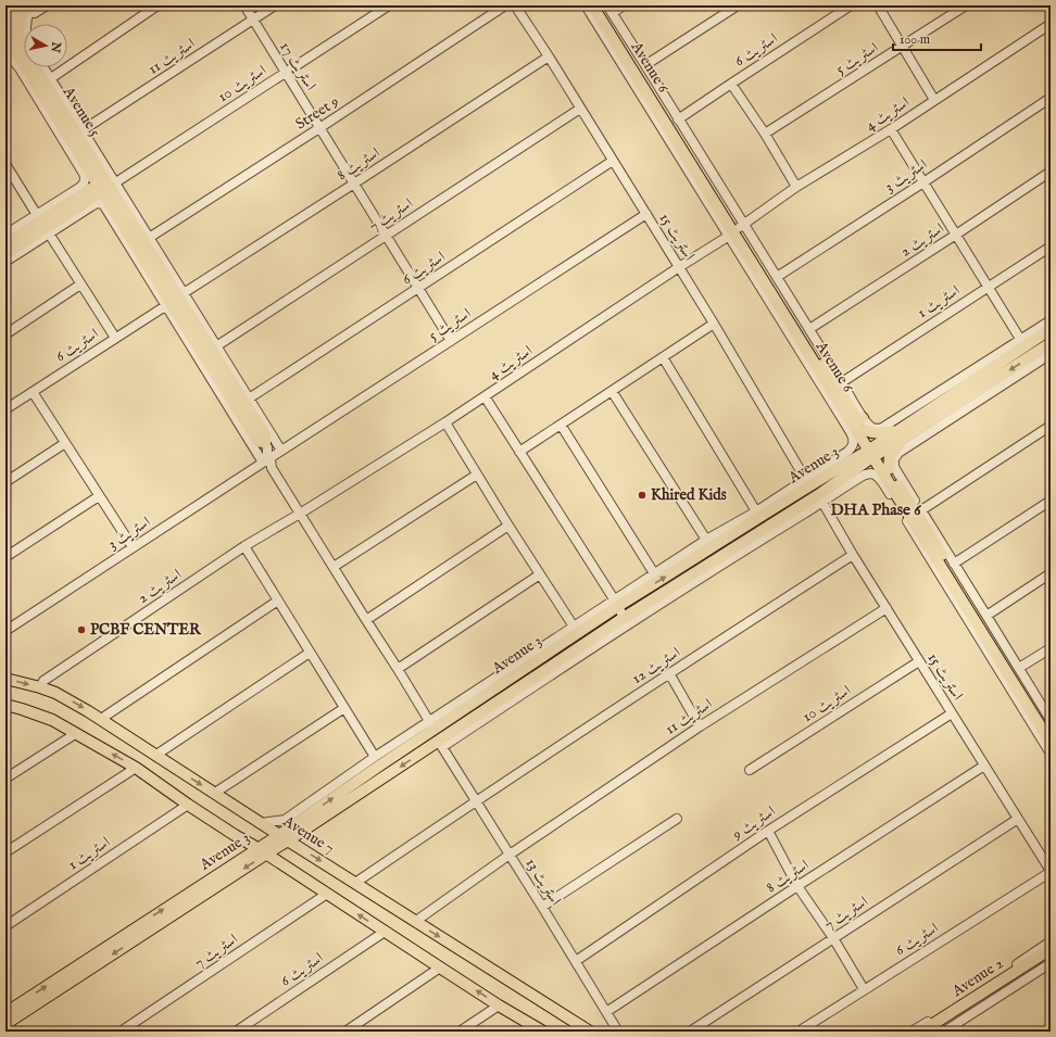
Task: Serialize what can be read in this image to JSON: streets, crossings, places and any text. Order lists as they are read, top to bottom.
{
  "streets": {
    "main road": [
      "Avenue 6",
      "Avenue 5",
      "Avenue 3",
      "Avenue 7",
      "Avenue 2"
    ],
    "street": [
      "اسٹریٹ 6",
      "اسٹریٹ 11",
      "اسٹریٹ 5",
      "اسٹریٹ 17",
      "اسٹریٹ 10",
      "Street 9",
      "اسٹریٹ 4",
      "اسٹریٹ 8",
      "اسٹریٹ 3",
      "اسٹریٹ 7",
      "اسٹریٹ 15",
      "اسٹریٹ 2",
      "اسٹریٹ 1",
      "اسٹریٹ 12",
      "اسٹریٹ 9",
      "اسٹریٹ 13"
    ]
  },
  "crossings": [
    ["اسٹریٹ 6", "اسٹریٹ 17"],
    ["اسٹریٹ 6", "اسٹریٹ 15"],
    ["اسٹریٹ 11", "اسٹریٹ 17"],
    ["اسٹریٹ 11", "اسٹریٹ 15"],
    ["اسٹریٹ 11", "Avenue 7"],
    ["اسٹریٹ 11", "اسٹریٹ 13"],
    ["اسٹریٹ 5", "اسٹریٹ 17"],
    ["اسٹریٹ 5", "اسٹریٹ 3"],
    ["اسٹریٹ 5", "اسٹریٹ 15"],
    ["اسٹریٹ 17", "اسٹریٹ 10"],
    ["اسٹریٹ 17", "Street 9"],
    ["اسٹریٹ 17", "اسٹریٹ 8"],
    ["اسٹریٹ 17", "اسٹریٹ 7"],
    ["Avenue 6", "اسٹریٹ 4"],
    ["Avenue 6", "Avenue 3"],
    ["اسٹریٹ 10", "Avenue 5"],
    ["اسٹریٹ 10", "اسٹریٹ 15"],
    ["اسٹریٹ 4", "اسٹریٹ 15"],
    ["اسٹریٹ 4", "اسٹریٹ 2"],
    ["اسٹریٹ 8", "اسٹریٹ 15"],
    ["اسٹریٹ 8", "اسٹریٹ 13"],
    ["اسٹریٹ 7", "اسٹریٹ 15"],
    ["اسٹریٹ 15", "Avenue 3"],
    ["اسٹریٹ 15", "اسٹریٹ 12"],
    ["اسٹریٹ 15", "اسٹریٹ 9"],
    ["اسٹریٹ 15", "اسٹریٹ 13"],
    ["اسٹریٹ 2", "Avenue 7"],
    ["Avenue 3", "Avenue 7"],
    ["Avenue 3", "اسٹریٹ 13"],
    ["اسٹریٹ 12", "Avenue 7"],
    ["اسٹریٹ 12", "اسٹریٹ 13"],
    ["اسٹریٹ 9", "اسٹریٹ 13"]
  ],
  "districts": ["DHA Phase 6"],
  "places": ["Khired Kids", "PCBF CENTER"],
  "scale_bar": "100 m",
  "north": "right"
}
